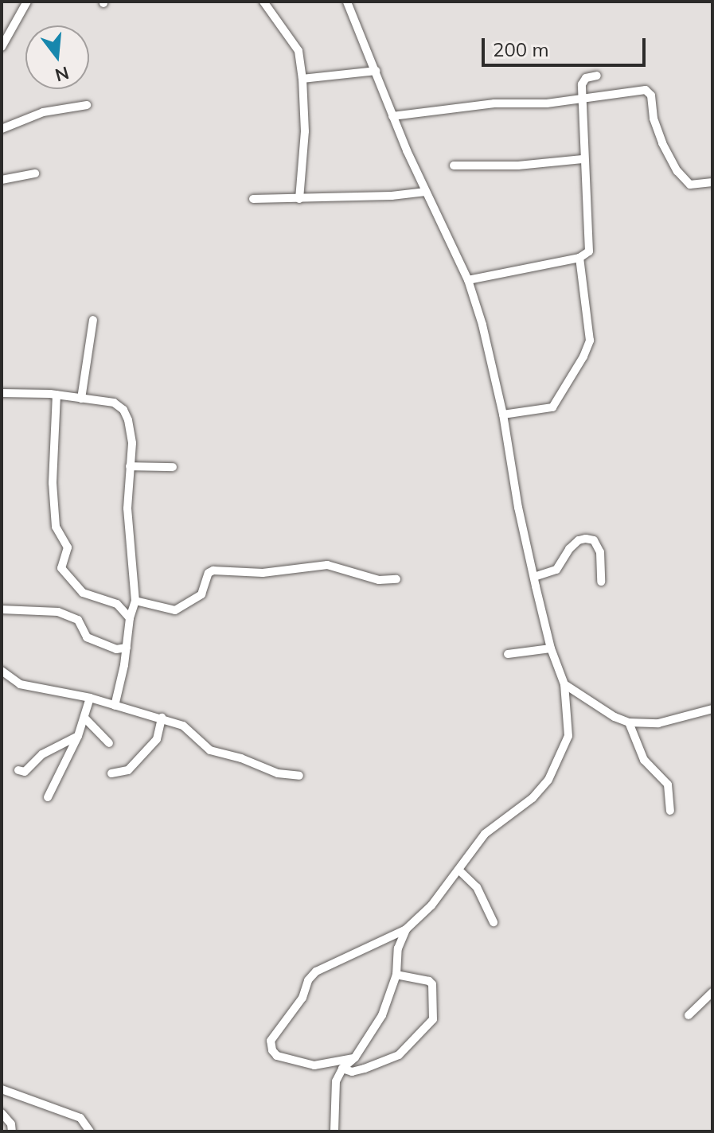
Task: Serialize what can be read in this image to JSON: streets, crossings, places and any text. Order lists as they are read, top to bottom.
{
  "scale_bar": "200 m",
  "north": "bottom"
}
